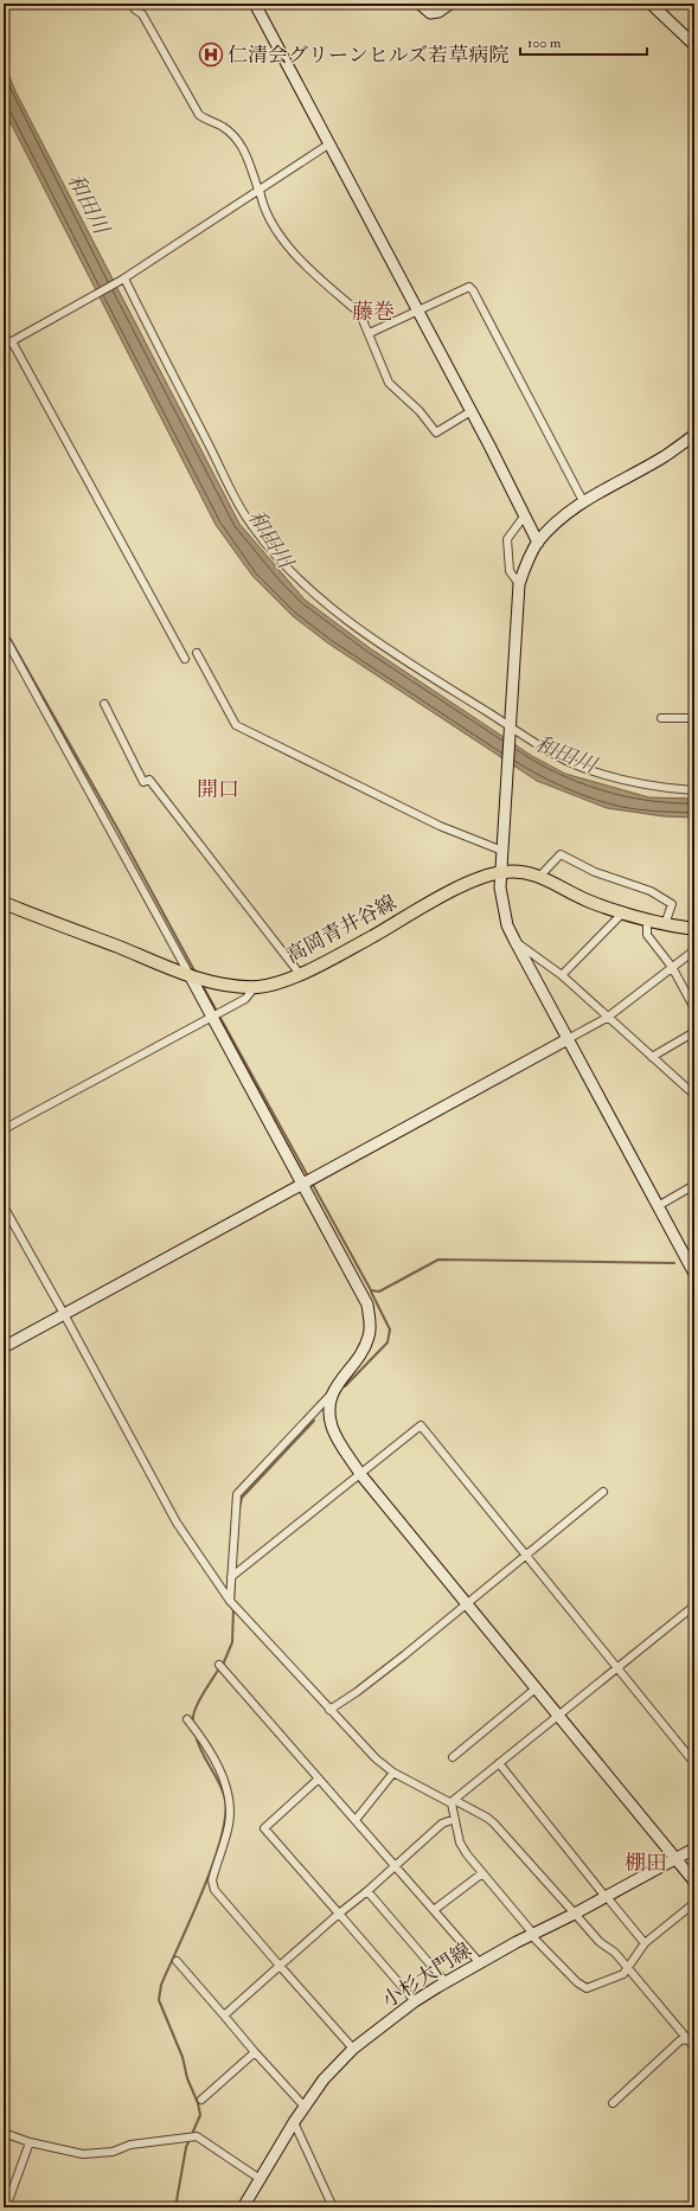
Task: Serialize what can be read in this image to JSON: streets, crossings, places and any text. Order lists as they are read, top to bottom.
{
  "streets": {
    "main road": ["高岡青井谷線"],
    "street": ["小杉大門線"]
  },
  "districts": ["藤巻", "開口", "棚田"],
  "water": ["和田川"],
  "places": {
    "hospital": ["仁清会グリーンヒルズ若草病院"]
  },
  "scale_bar": "100 m"
}
